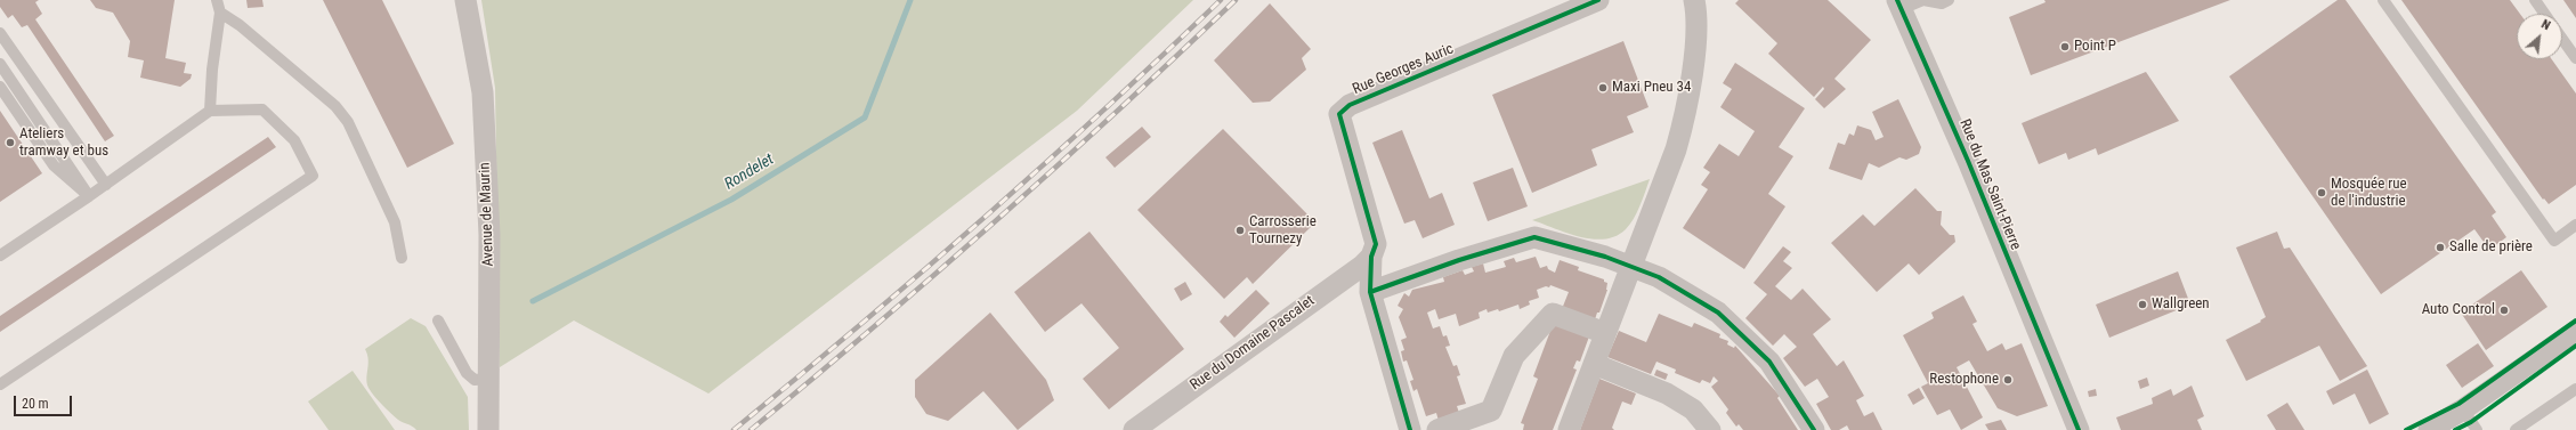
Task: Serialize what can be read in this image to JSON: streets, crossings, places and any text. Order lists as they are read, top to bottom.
{
  "streets": {
    "street": [
      "Rue Georges Auric",
      "Rue du Mas Saint-Pierre",
      "Avenue de Maurin",
      "Rue du Domaine Pascalet"
    ]
  },
  "crossings": [
    ["Rue Georges Auric", "Rue du Domaine Pascalet"]
  ],
  "water": ["Rondelet"],
  "places": [
    "Point P",
    "Maxi Pneu 34",
    "Ateliers tramway et bus",
    "Mosquée rue de l'industrie",
    "Carrosserie Tournezy",
    "Salle de prière",
    "Wallgreen",
    "Auto Control",
    "Restophone"
  ],
  "scale_bar": "20 m",
  "north": "top right"
}
